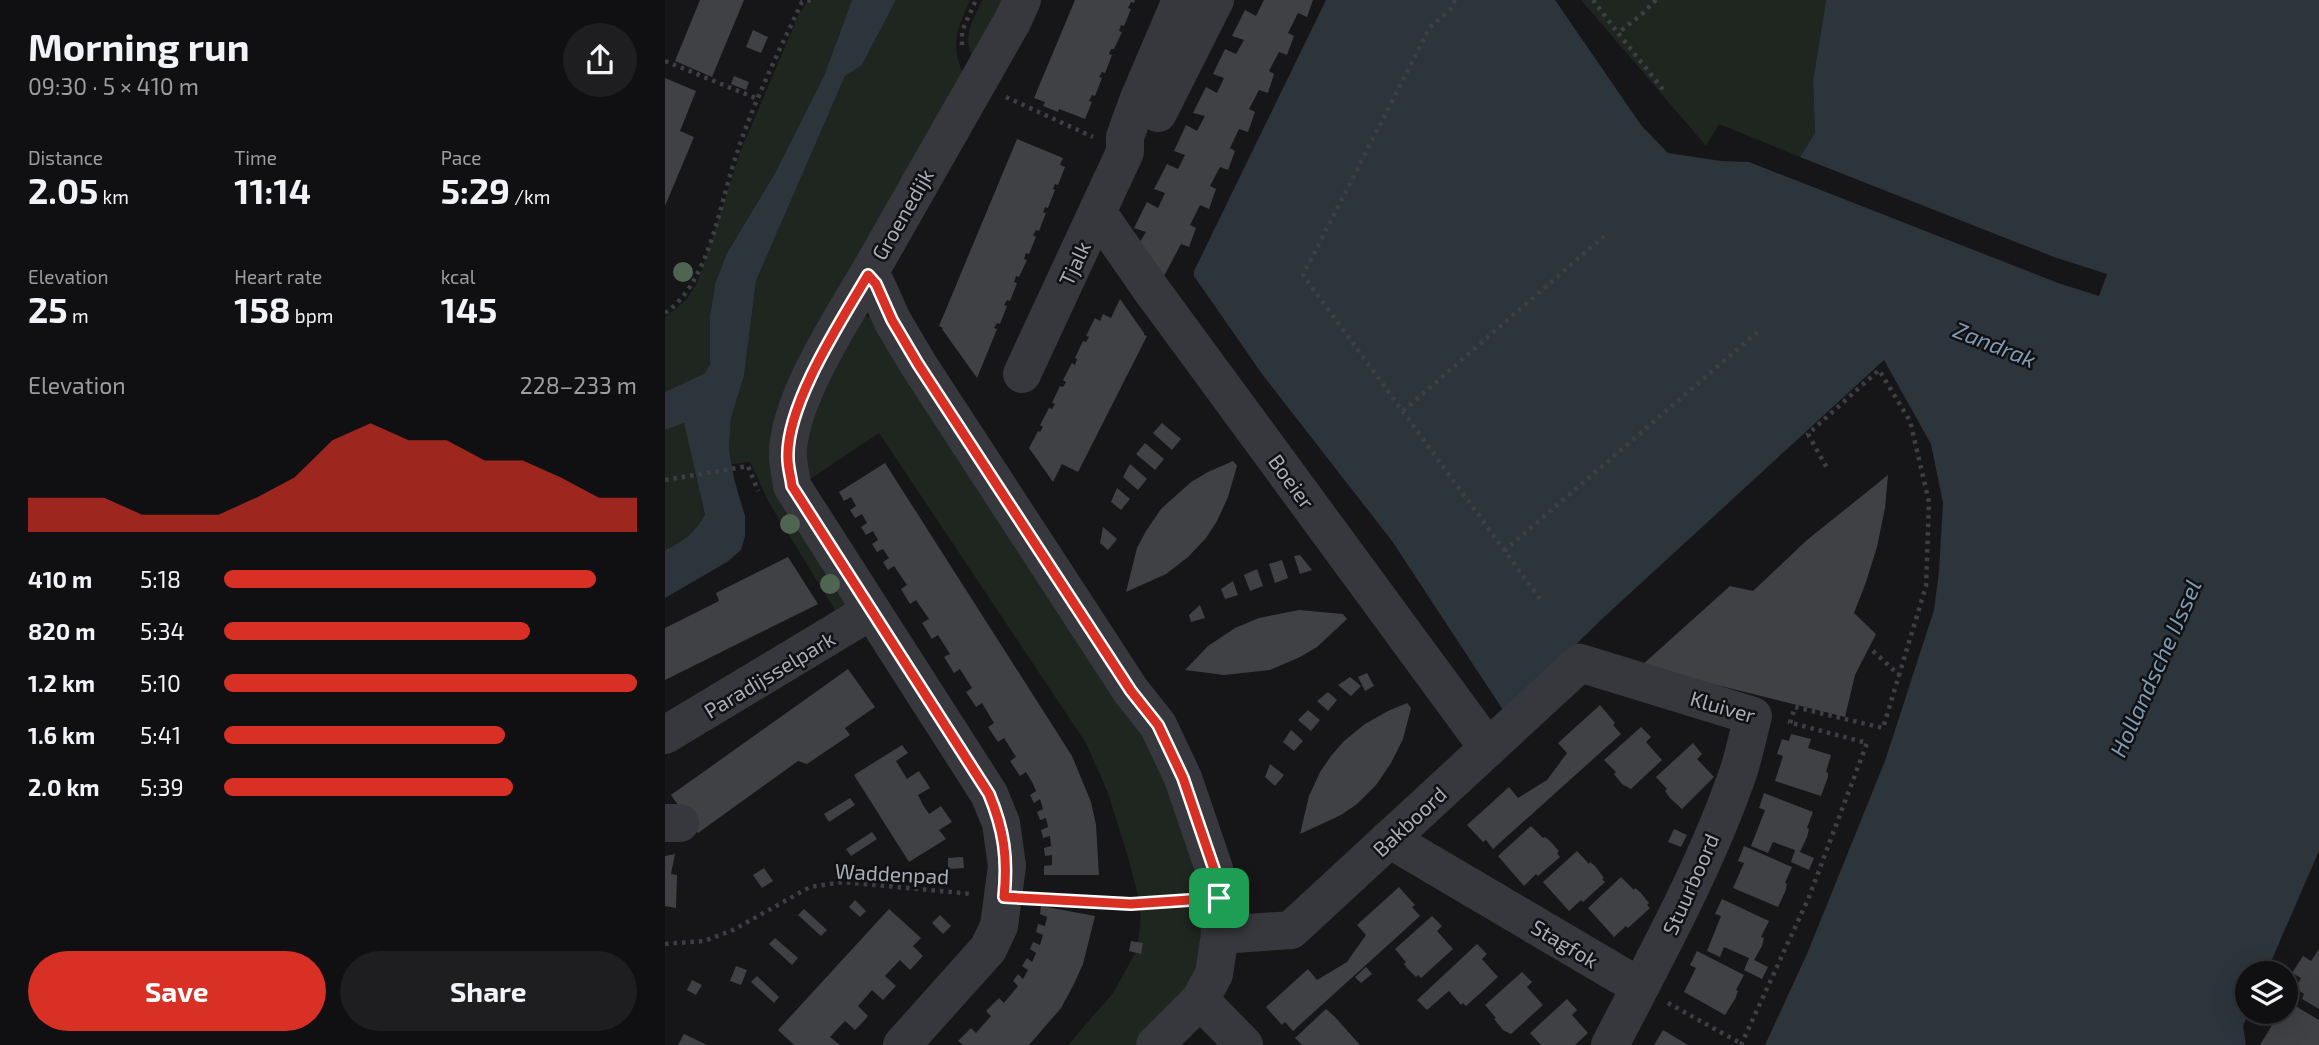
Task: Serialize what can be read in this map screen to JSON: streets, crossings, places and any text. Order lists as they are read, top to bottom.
{
  "streets": {
    "street": [
      "Groenedijk",
      "Tjalk",
      "Boeier",
      "Paradijsselpark",
      "Kluiver",
      "Bakboord",
      "Stuurboord",
      "Stagfok"
    ],
    "path": ["Waddenpad"]
  },
  "crossings": [
    ["Groenedijk", "Bakboord"],
    ["Groenedijk", "Waddenpad"],
    ["Tjalk", "Boeier"],
    ["Boeier", "Bakboord"],
    ["Kluiver", "Bakboord"],
    ["Kluiver", "Stuurboord"],
    ["Bakboord", "Waddenpad"],
    ["Bakboord", "Stagfok"],
    ["Stuurboord", "Stagfok"]
  ],
  "water": ["Zandrak", "Hollandsche IJssel"],
  "page": {
    "heading": ["Morning run", "09:30 · 5 × 410 m"],
    "stats": [
      ["Distance", "2.05 km"],
      ["Time", "11:14"],
      ["Pace", "5:29 /km"],
      ["Elevation", "25 m"],
      ["Heart rate", "158 bpm"],
      ["kcal", "145"]
    ],
    "chart": ["Elevation", "228–233 m"],
    "list": [
      {
        "name": "410 m",
        "note": "5:18"
      },
      {
        "name": "820 m",
        "note": "5:34"
      },
      {
        "name": "1.2 km",
        "note": "5:10"
      },
      {
        "name": "1.6 km",
        "note": "5:41"
      },
      {
        "name": "2.0 km",
        "note": "5:39"
      }
    ],
    "buttons": ["Save", "Share"]
  }
}
